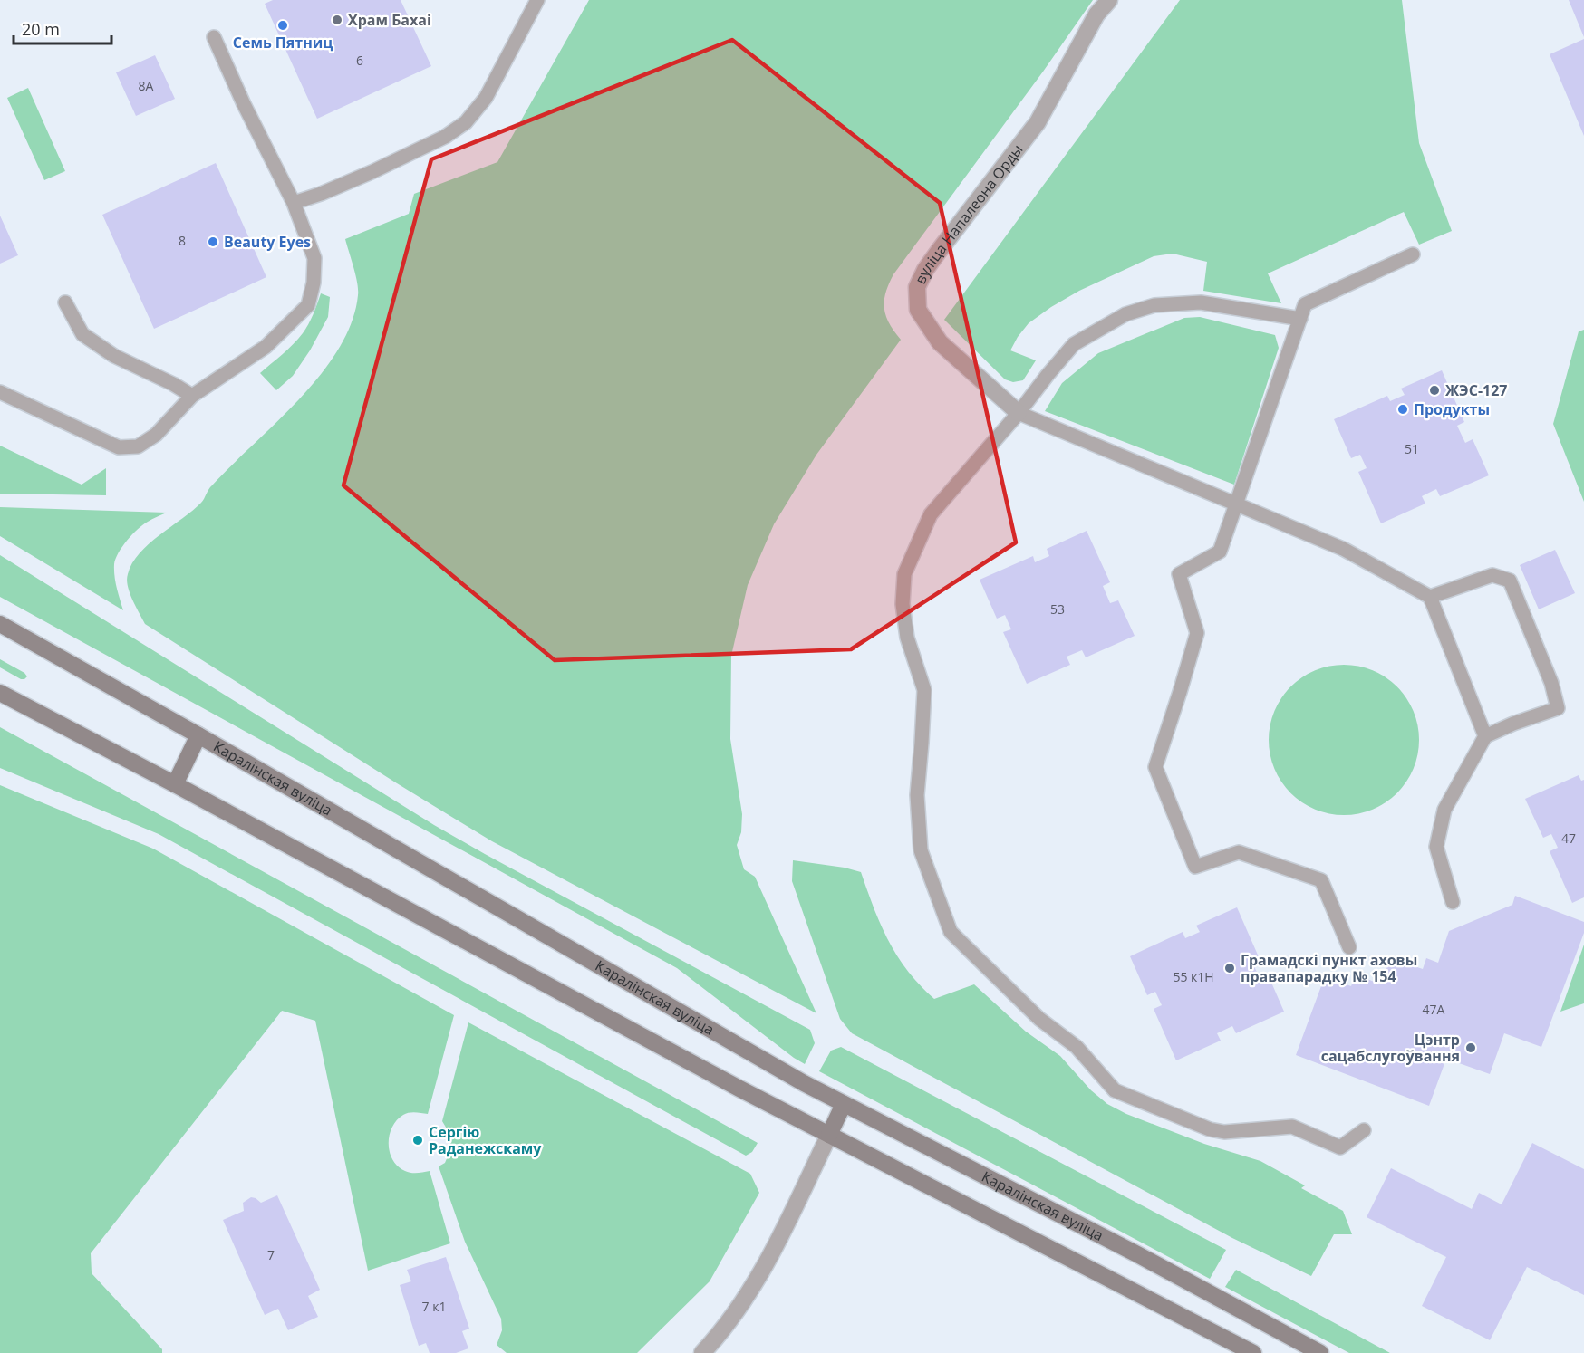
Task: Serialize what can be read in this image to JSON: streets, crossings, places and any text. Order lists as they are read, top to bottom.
{
  "streets": {
    "main road": ["Каралінская вуліца"],
    "street": ["вуліца Напалеона Орды"]
  },
  "places": [
    "Храм Бахаі",
    "Семь Пятниц",
    "Beauty Eyes",
    "ЖЭС-127",
    "Продукты",
    "Грамадскі пункт аховы правапарадку № 154",
    "Цэнтр сацабслугоўвання",
    "Сергію Раданежскаму"
  ],
  "house_numbers": [
    "6",
    "8А",
    "8",
    "51",
    "53",
    "47",
    "55 к1Н",
    "47А",
    "7",
    "7 к1"
  ],
  "scale_bar": "20 m"
}
